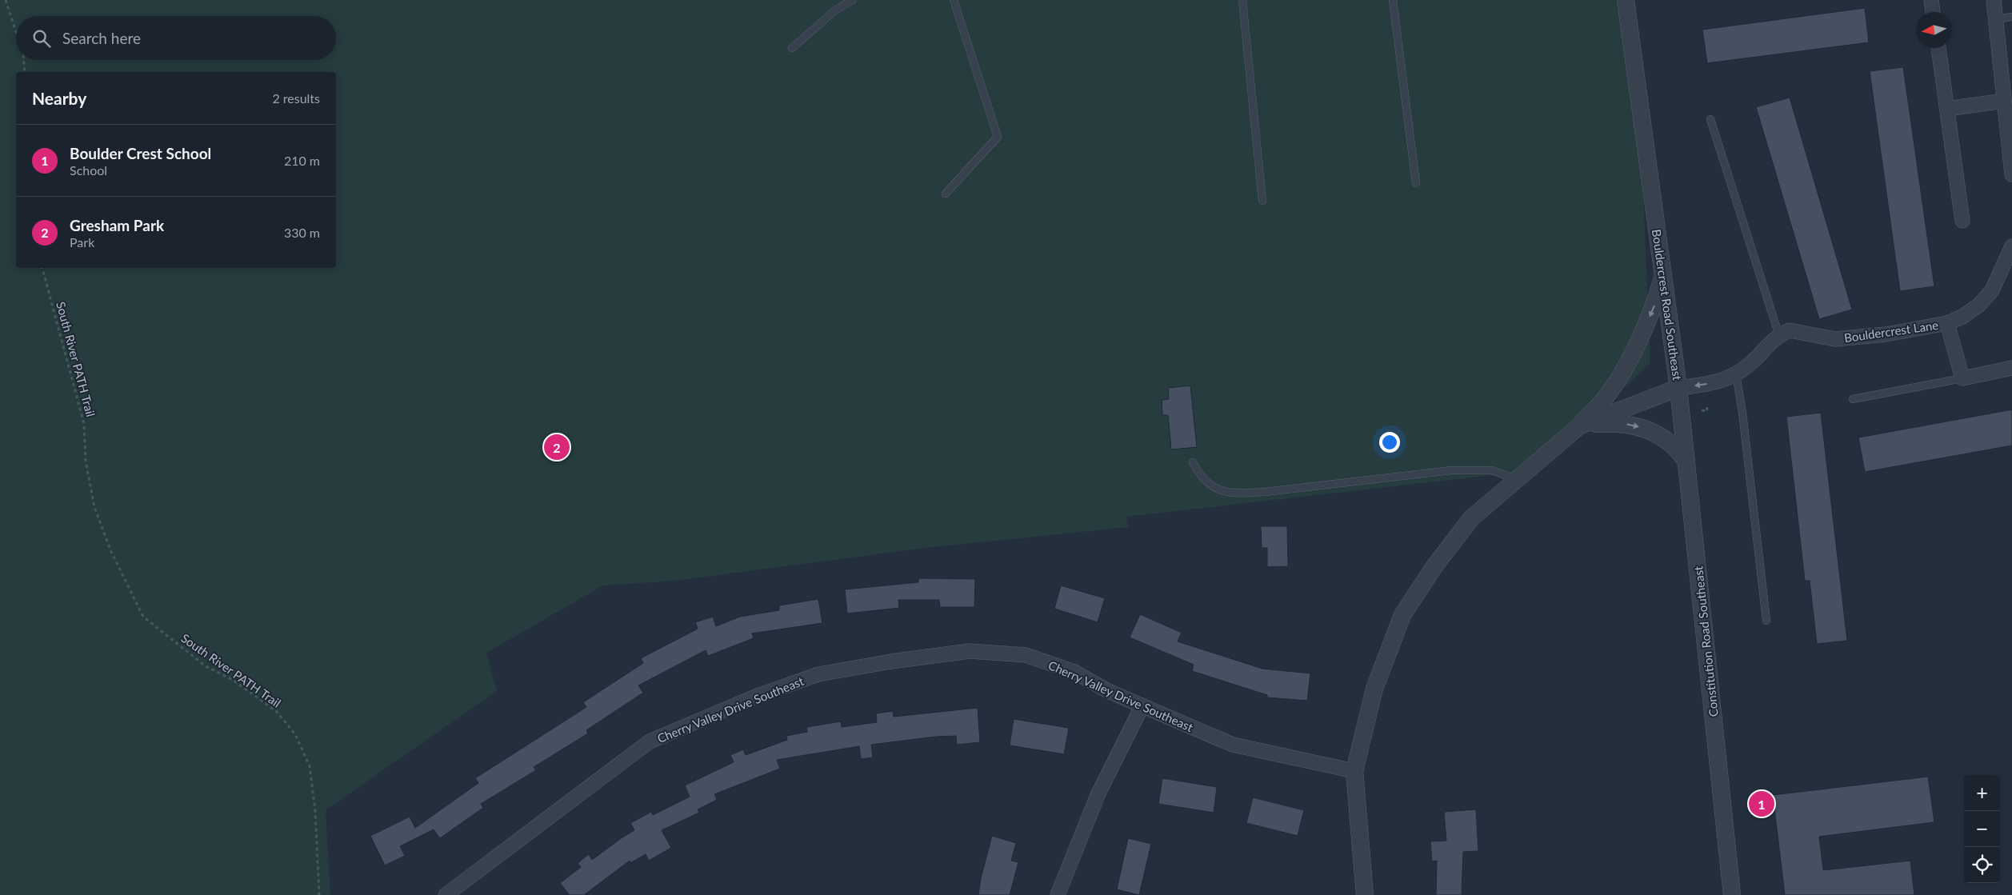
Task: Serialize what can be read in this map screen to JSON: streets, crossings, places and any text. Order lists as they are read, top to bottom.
{
  "streets": {
    "street": [
      "Bouldercrest Road Southeast",
      "Bouldercrest Lane",
      "Constitution Road Southeast",
      "Cherry Valley Drive Southeast"
    ],
    "path": ["South River PATH Trail"]
  },
  "crossings": [
    ["Bouldercrest Road Southeast", "Bouldercrest Lane"],
    ["Bouldercrest Road Southeast", "Constitution Road Southeast"],
    ["Bouldercrest Road Southeast", "Cherry Valley Drive Southeast"],
    ["Bouldercrest Lane", "Constitution Road Southeast"]
  ],
  "north": "left",
  "page": {
    "search": "Search here",
    "heading": ["Nearby", "2 results"],
    "list": [
      {
        "mark": "1",
        "name": "Boulder Crest School",
        "note": "School",
        "value": "210 m"
      },
      {
        "mark": "2",
        "name": "Gresham Park",
        "note": "Park",
        "value": "330 m"
      }
    ],
    "pins": ["2", "1"],
    "map_buttons": ["+", "−"]
  }
}
